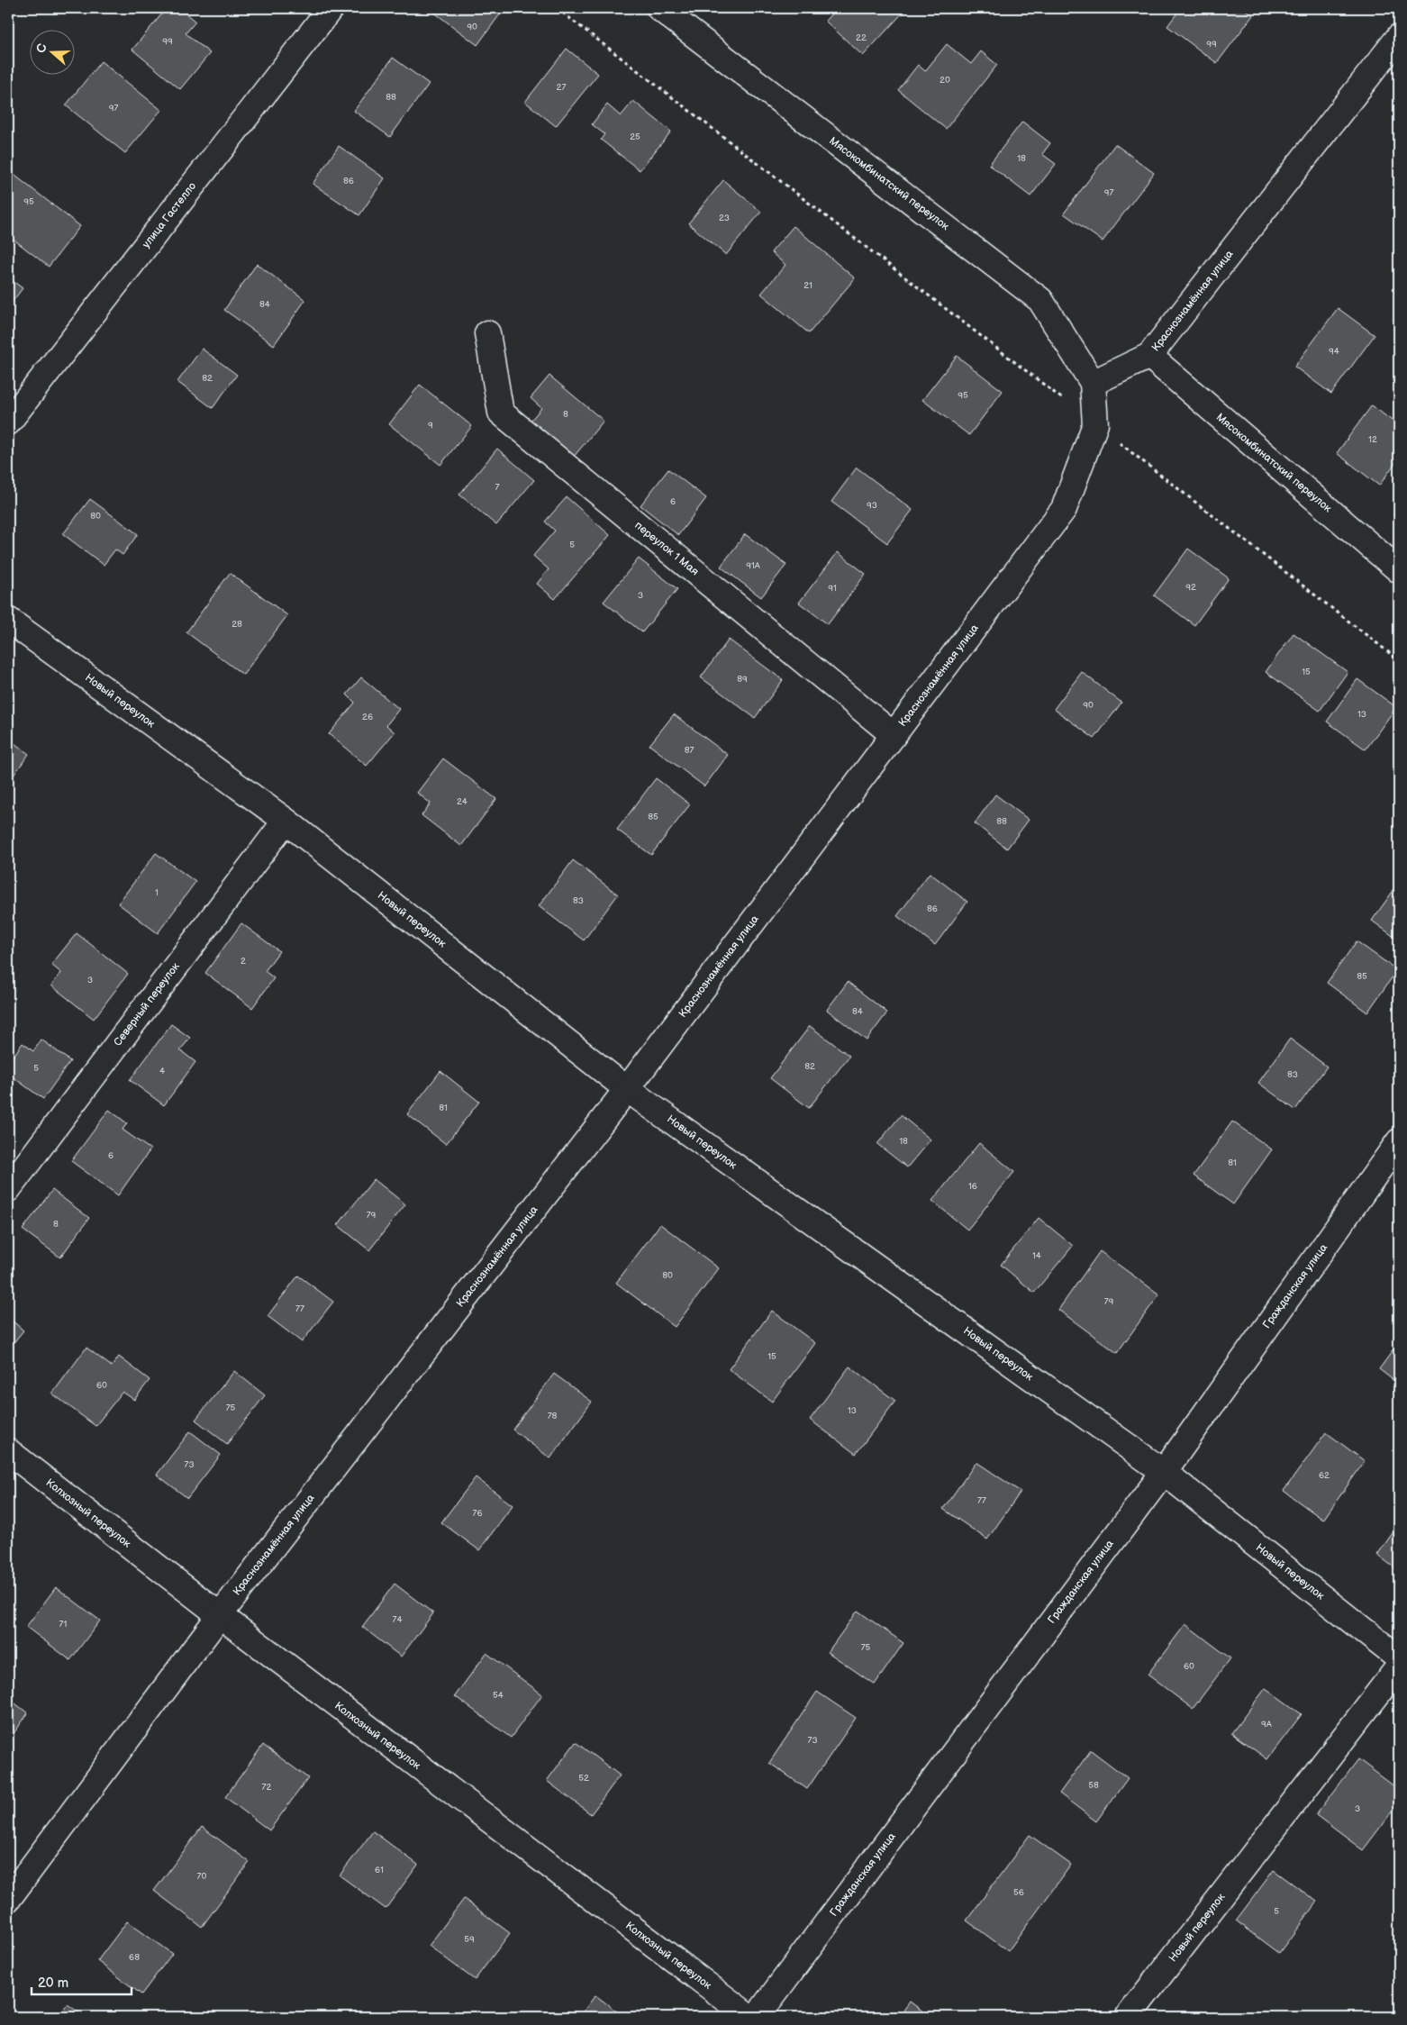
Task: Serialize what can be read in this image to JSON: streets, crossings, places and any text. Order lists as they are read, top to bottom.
{
  "streets": {
    "street": [
      "Мясокомбинатский переулок",
      "улица Гастелло",
      "Краснознамённая улица",
      "переулок 1 Мая",
      "Новый переулок",
      "Северный переулок",
      "Гражданская улица",
      "Колхозный переулок"
    ]
  },
  "crossings": [
    ["Мясокомбинатский переулок", "Краснознамённая улица"],
    ["Краснознамённая улица", "переулок 1 Мая"],
    ["Краснознамённая улица", "Новый переулок"],
    ["Краснознамённая улица", "Колхозный переулок"],
    ["Новый переулок", "Северный переулок"],
    ["Новый переулок", "Гражданская улица"]
  ],
  "house_numbers": [
    "90",
    "22",
    "99",
    "99",
    "20",
    "27",
    "88",
    "97",
    "25",
    "18",
    "86",
    "97",
    "95",
    "23",
    "21",
    "84",
    "94",
    "82",
    "95",
    "8",
    "9",
    "12",
    "7",
    "6",
    "93",
    "80",
    "5",
    "91А",
    "92",
    "91",
    "3",
    "28",
    "15",
    "89",
    "90",
    "13",
    "26",
    "87",
    "24",
    "85",
    "88",
    "1",
    "83",
    "86",
    "2",
    "85",
    "3",
    "84",
    "82",
    "5",
    "4",
    "83",
    "81",
    "18",
    "6",
    "81",
    "16",
    "79",
    "8",
    "14",
    "80",
    "79",
    "77",
    "15",
    "60",
    "75",
    "13",
    "78",
    "73",
    "62",
    "77",
    "76",
    "74",
    "71",
    "75",
    "60",
    "54",
    "9А",
    "73",
    "52",
    "58",
    "72",
    "3",
    "61",
    "70",
    "56",
    "5",
    "59",
    "68"
  ],
  "scale_bar": "20 m",
  "north": "left"
}
